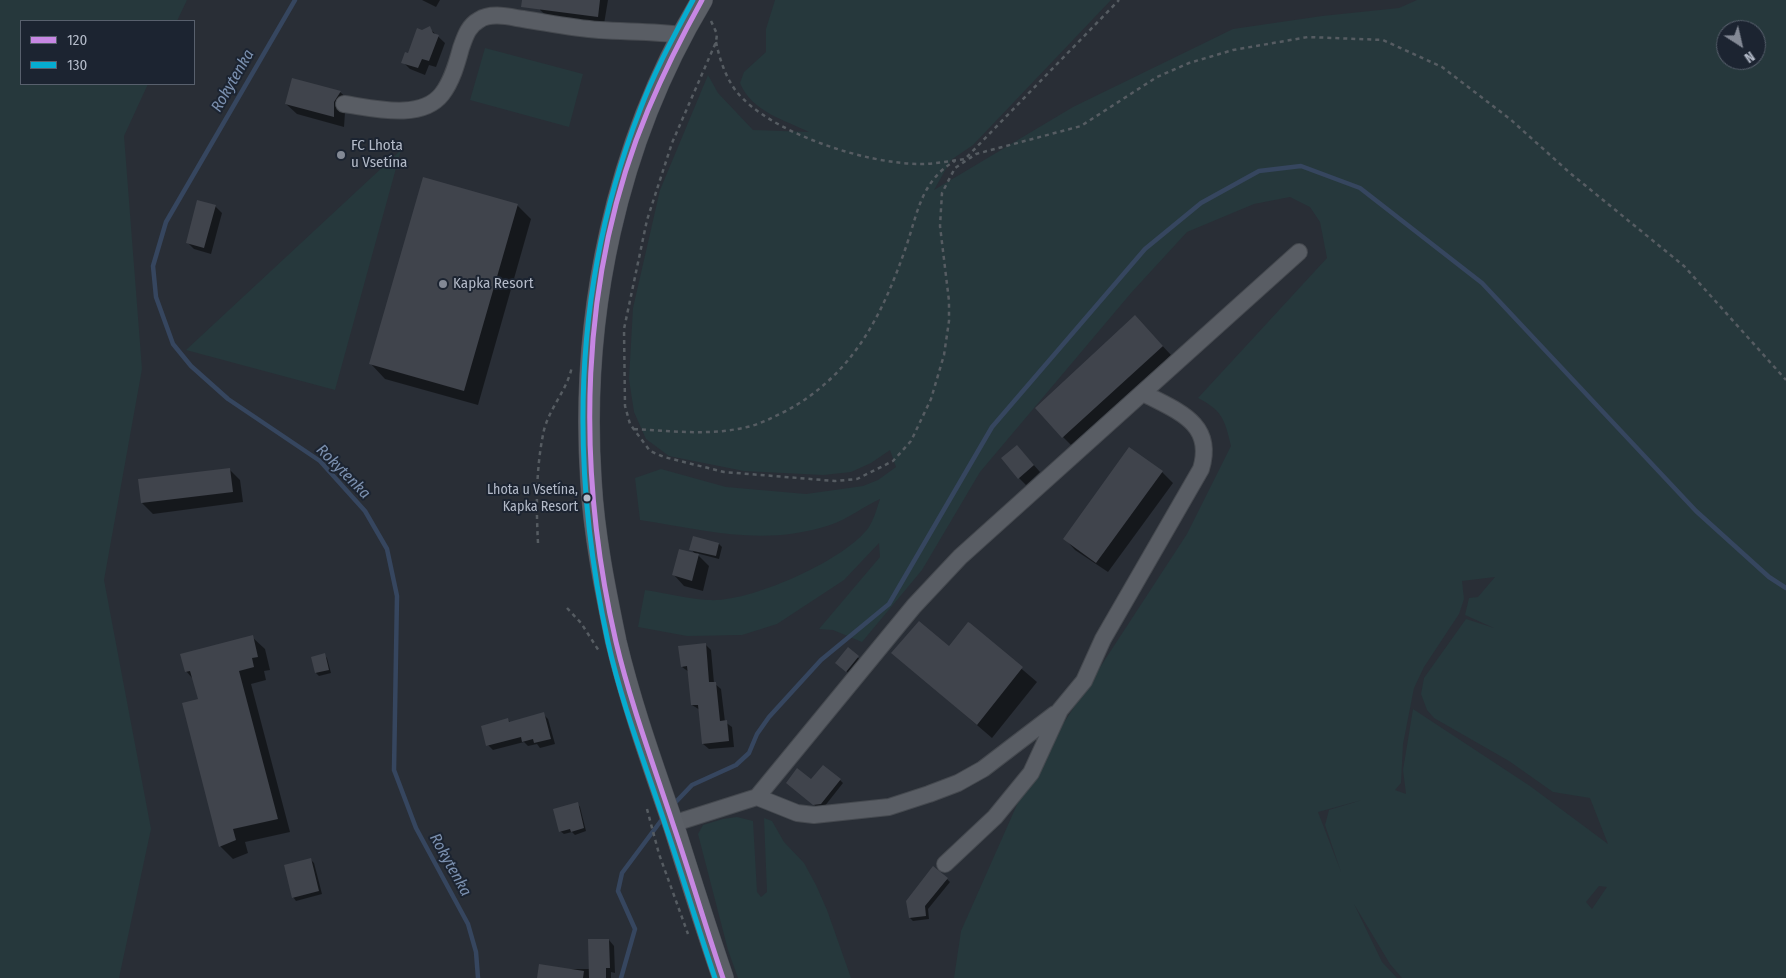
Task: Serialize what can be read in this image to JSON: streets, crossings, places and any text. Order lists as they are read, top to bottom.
{
  "water": ["Rokytenka"],
  "places": ["FC Lhota u Vsetína", "Kapka Resort", "Lhota u Vsetína, Kapka Resort"],
  "lines": ["transit line 120", "transit line 130"],
  "legend": ["120", "130"],
  "north": "bottom right"
}
